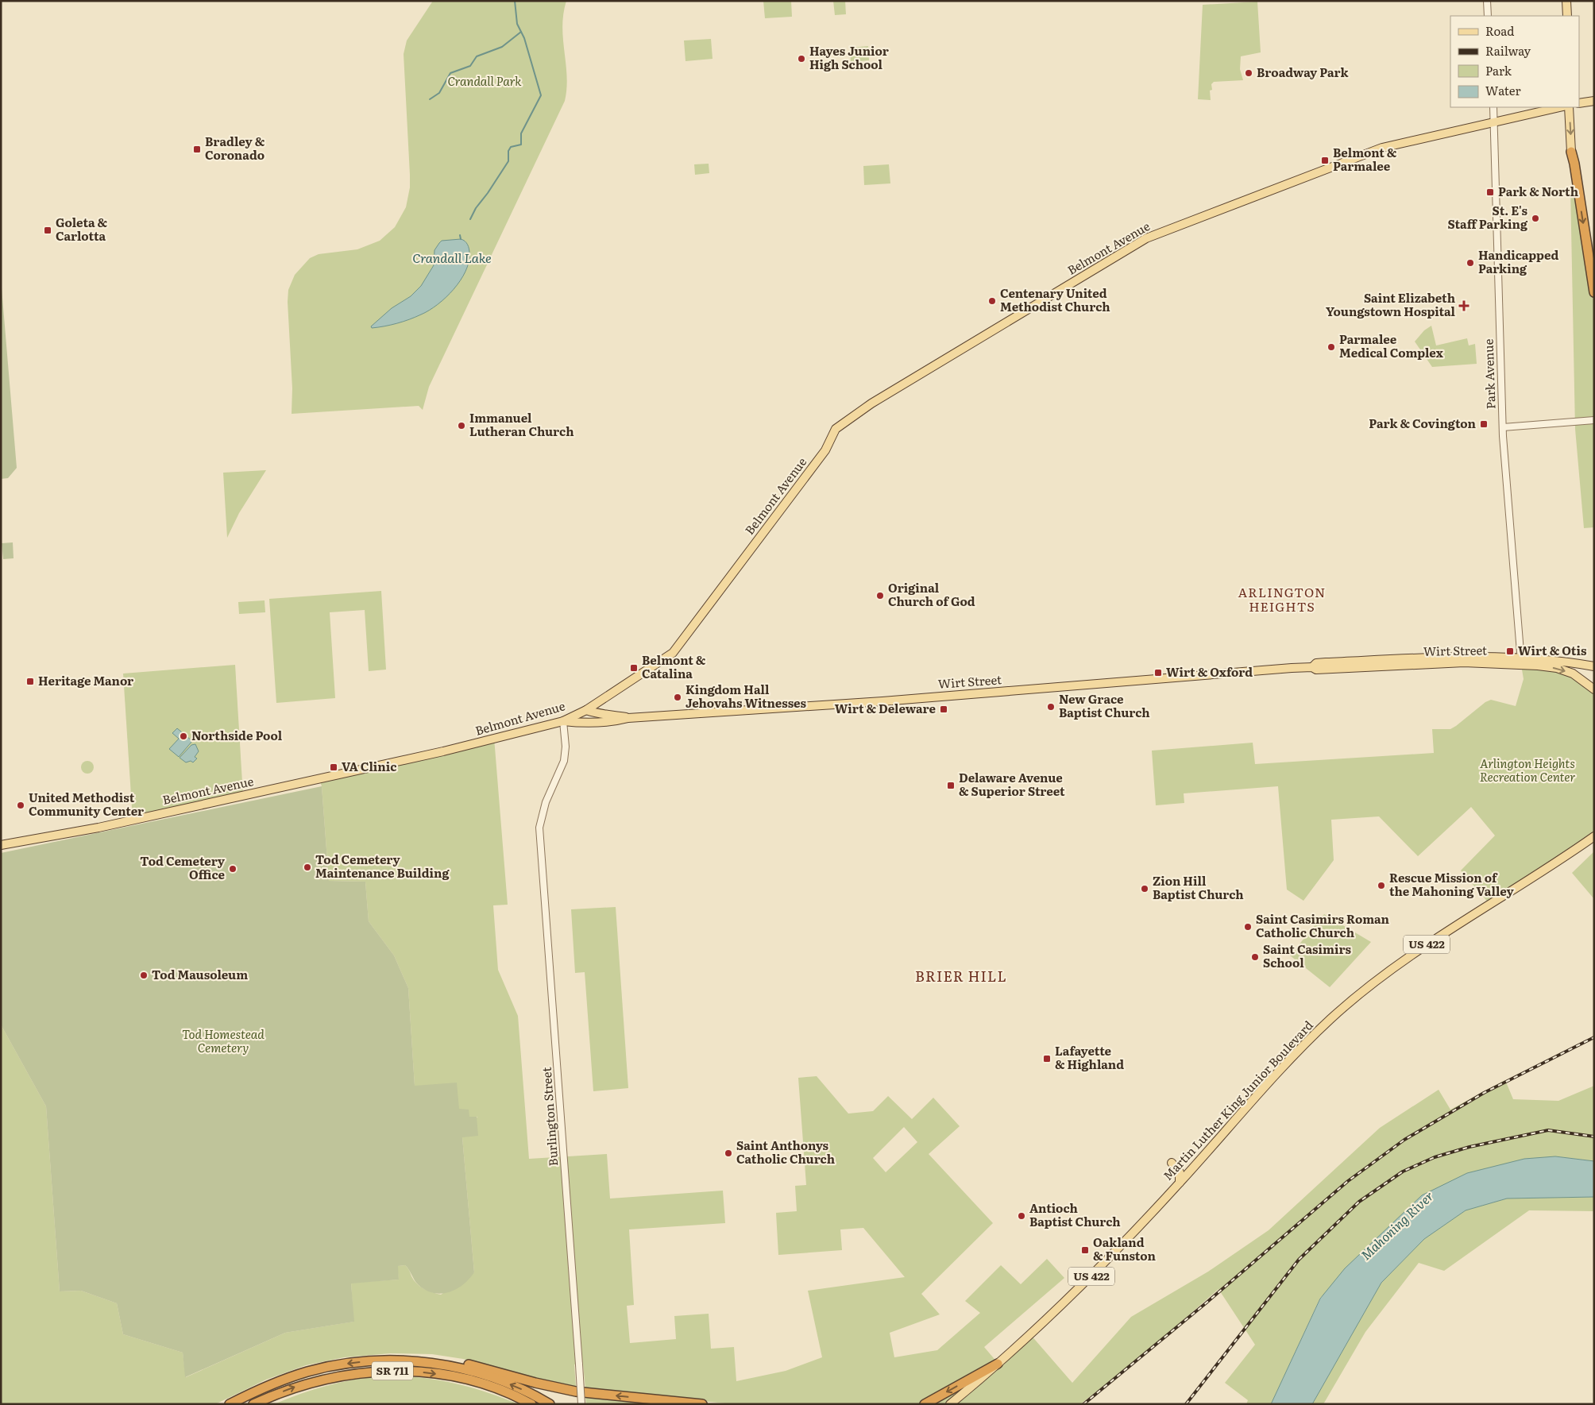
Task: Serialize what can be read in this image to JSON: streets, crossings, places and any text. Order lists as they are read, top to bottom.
{
  "streets": {
    "highway": ["SR 711"],
    "main road": [
      "Belmont Avenue",
      "Wirt Street",
      "US 422",
      "Martin Luther King Junior Boulevard"
    ],
    "street": ["Park Avenue", "Burlington Street"]
  },
  "crossings": [
    ["Belmont Avenue", "Park Avenue"],
    ["Belmont Avenue", "Wirt Street"],
    ["Belmont Avenue", "Burlington Street"],
    ["Park Avenue", "Wirt Street"],
    ["Wirt Street", "Burlington Street"]
  ],
  "districts": ["ARLINGTON HEIGHTS", "BRIER HILL"],
  "water": ["Crandall Lake", "Mahoning River"],
  "parks": ["Crandall Park", "Arlington Heights Recreation Center", "Tod Homestead Cemetery"],
  "places": {
    "other": [
      "Hayes Junior High School",
      "Broadway Park",
      "St. E's Staff Parking",
      "Handicapped Parking",
      "Centenary United Methodist Church",
      "Parmalee Medical Complex",
      "Immanuel Lutheran Church",
      "Original Church of God",
      "Kingdom Hall Jehovahs Witnesses",
      "New Grace Baptist Church",
      "Northside Pool",
      "United Methodist Community Center",
      "Tod Cemetery Maintenance Building",
      "Tod Cemetery Office",
      "Rescue Mission of the Mahoning Valley",
      "Zion Hill Baptist Church",
      "Saint Casimirs Roman Catholic Church",
      "Saint Casimirs School",
      "Tod Mausoleum",
      "Saint Anthonys Catholic Church",
      "Antioch Baptist Church"
    ],
    "transit": [
      "Bradley & Coronado",
      "Belmont & Parmalee",
      "Park & North",
      "Goleta & Carlotta",
      "Park & Covington",
      "Wirt & Otis",
      "Belmont & Catalina",
      "Wirt & Oxford",
      "Heritage Manor",
      "Wirt & Deleware",
      "VA Clinic",
      "Delaware Avenue & Superior Street",
      "Lafayette & Highland",
      "Oakland & Funston"
    ],
    "health": ["Saint Elizabeth Youngstown Hospital"]
  },
  "legend": [
    "Road",
    "Railway",
    "Park",
    "Water"
  ]
}
